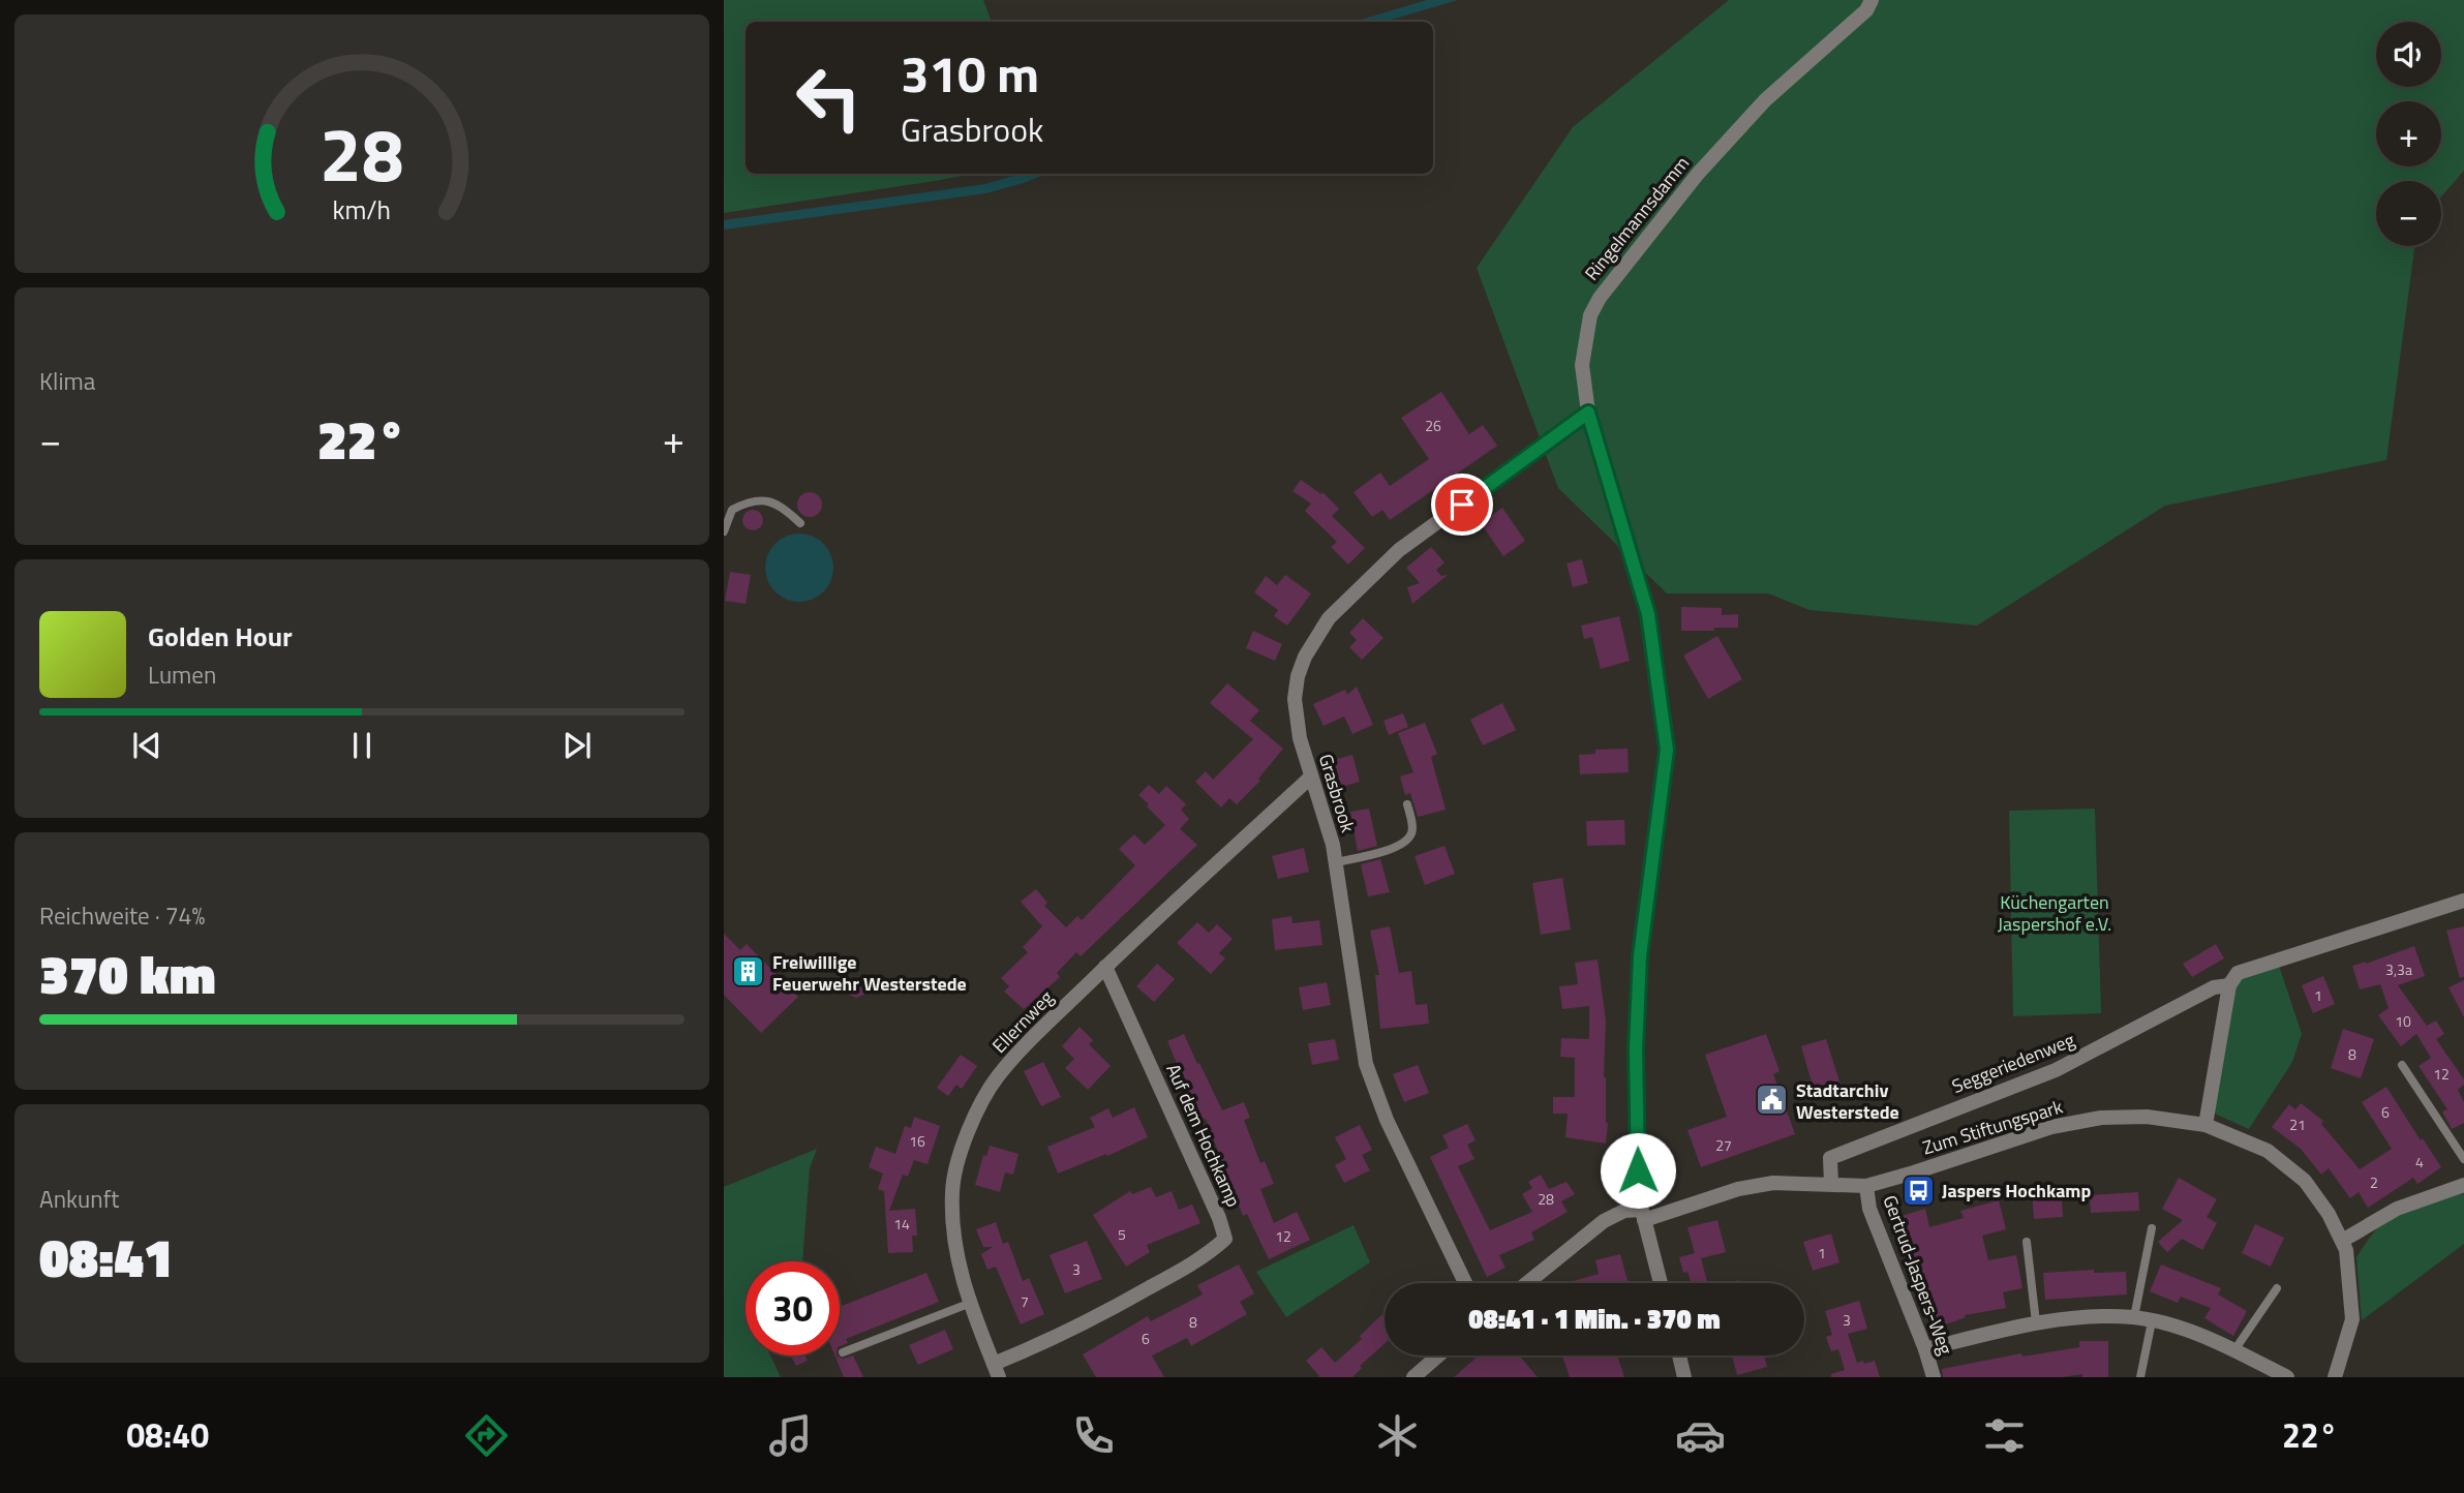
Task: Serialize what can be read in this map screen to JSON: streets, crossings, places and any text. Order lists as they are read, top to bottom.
{
  "streets": {
    "street": [
      "Ringelmannsdamm",
      "Grasbrook",
      "Ellernweg",
      "Seggeriedenweg",
      "Zum Stiftungspark",
      "Auf dem Hochkamp",
      "Gertrud-Jaspers-Weg"
    ]
  },
  "crossings": [
    ["Ringelmannsdamm", "Grasbrook"],
    ["Ringelmannsdamm", "Zum Stiftungspark"],
    ["Grasbrook", "Ellernweg"],
    ["Ellernweg", "Auf dem Hochkamp"],
    ["Seggeriedenweg", "Zum Stiftungspark"],
    ["Zum Stiftungspark", "Gertrud-Jaspers-Weg"]
  ],
  "parks": ["Küchengarten Jaspershof e.V."],
  "places": {
    "building": ["Freiwillige Feuerwehr Westerstede"],
    "public building": ["Stadtarchiv Westerstede"],
    "bus stop": ["Jaspers Hochkamp"]
  },
  "house_numbers": [
    "26",
    "3,3a",
    "1",
    "10",
    "8",
    "12",
    "6",
    "21",
    "16",
    "27",
    "4",
    "2",
    "28",
    "14",
    "5",
    "12",
    "1",
    "3",
    "7",
    "3",
    "8",
    "6"
  ],
  "page": {
    "map_buttons": ["+", "−"],
    "turn": ["310 m", "Grasbrook"],
    "tile": [
      "Klima",
      ["Reichweite · 74%", "370 km"],
      ["Ankunft", "08:41"]
    ],
    "heat": ["−", "22°", "+"],
    "song": ["Golden Hour", "Lumen"],
    "limit": "30",
    "trip": "08:41 · 1 Min. · 370 m",
    "tabs": ["08:40", "22°"],
    "gauge": ["28", "km/h"]
  }
}
